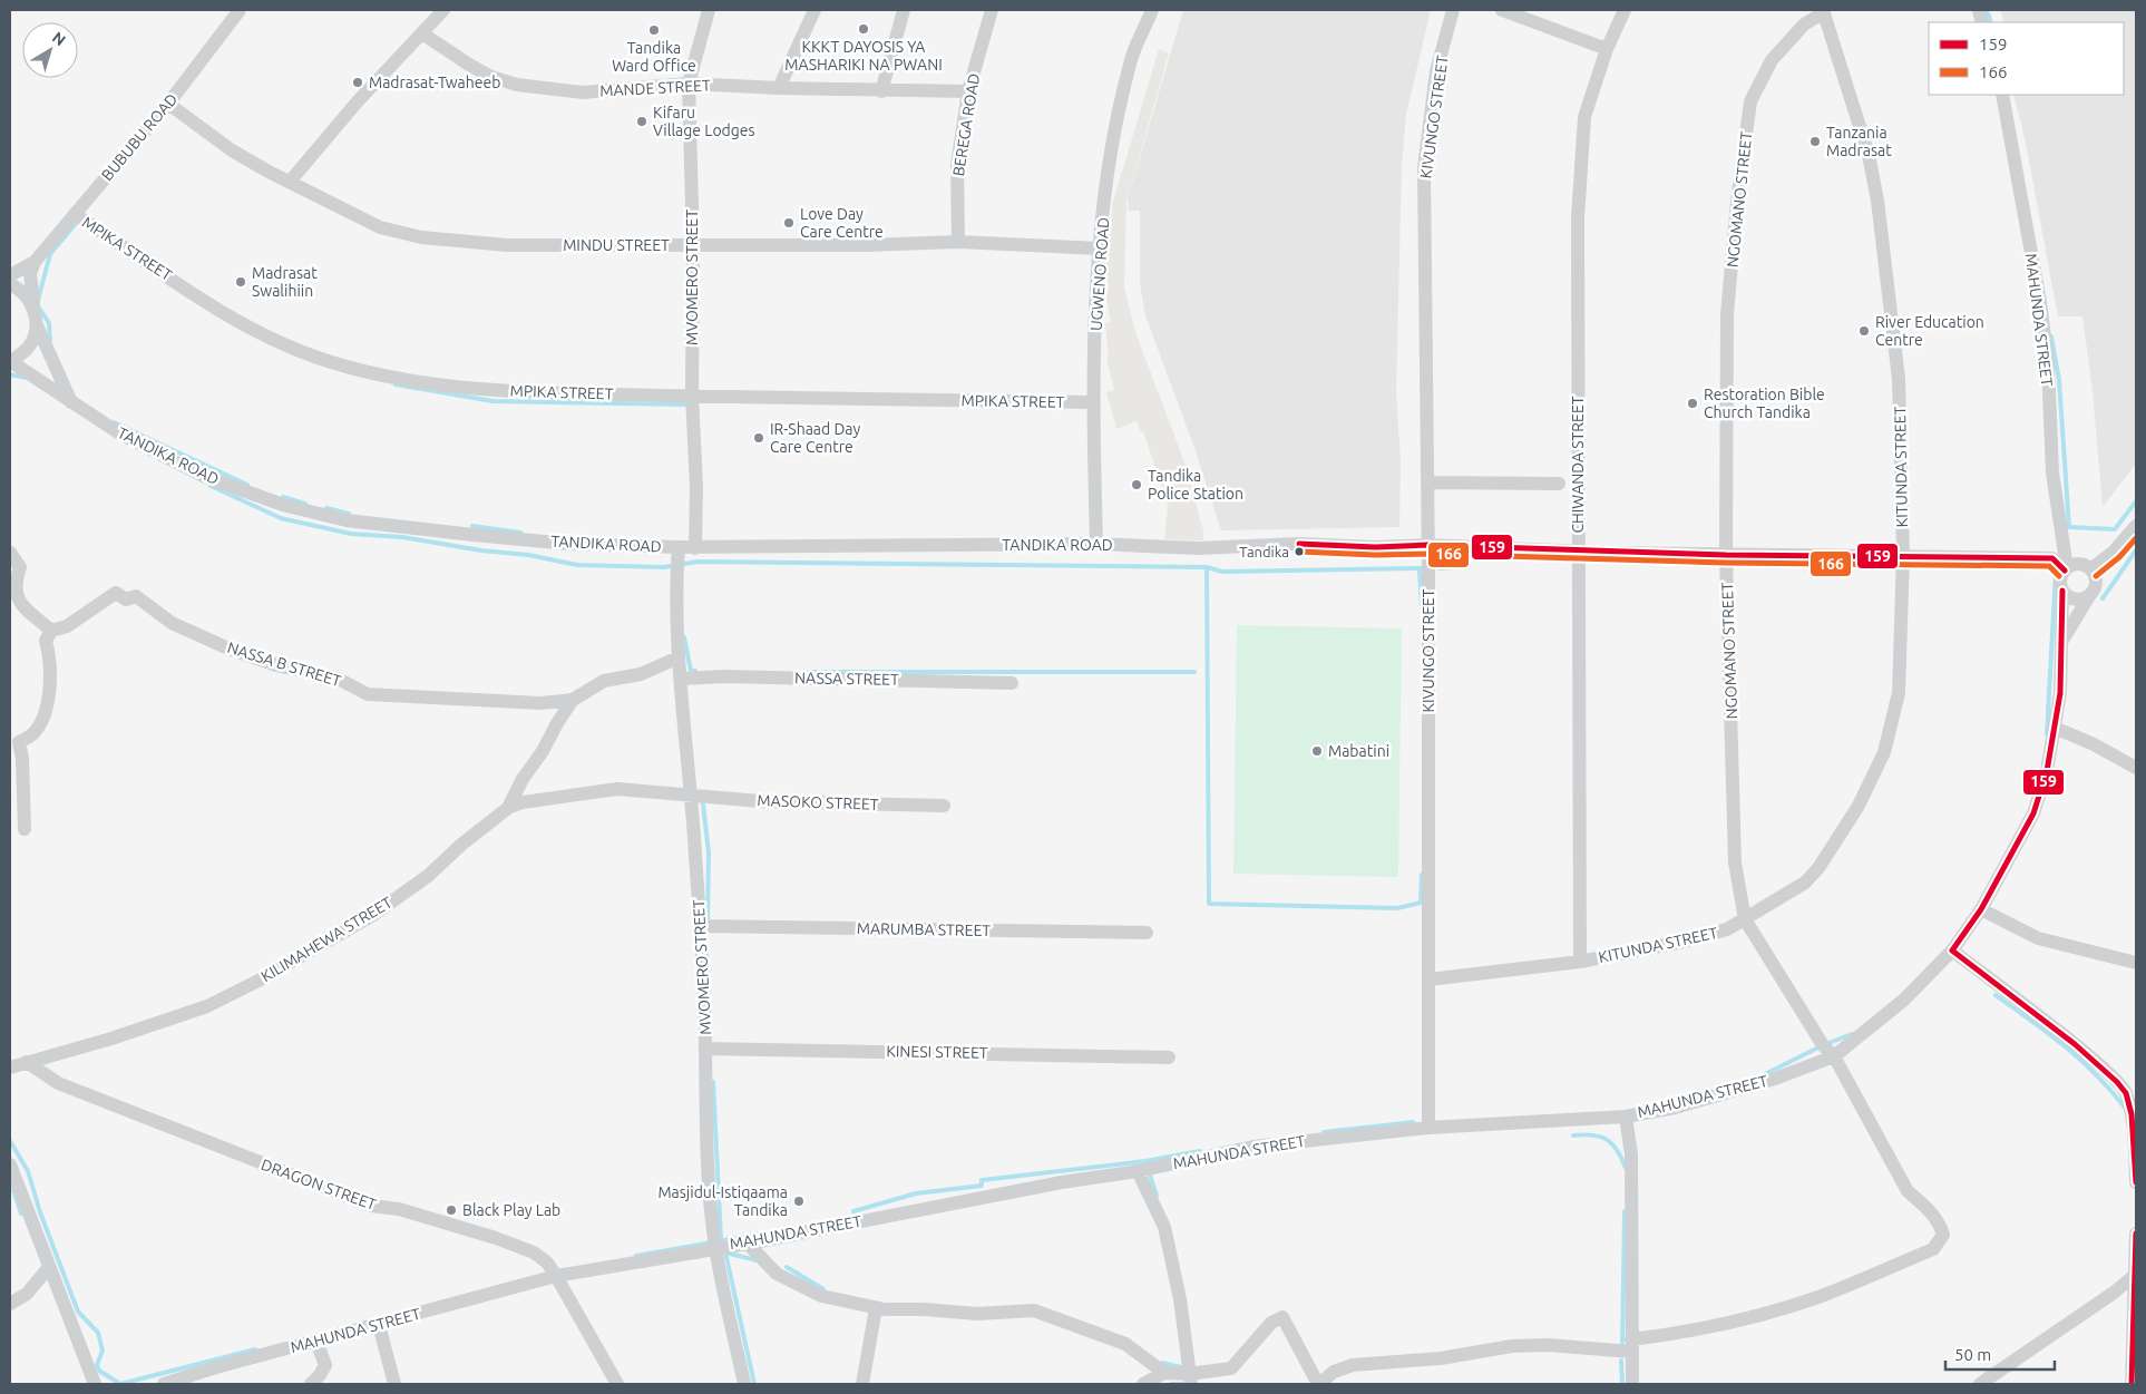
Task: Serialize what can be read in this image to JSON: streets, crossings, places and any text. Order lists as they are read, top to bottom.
{
  "streets": {
    "street": [
      "MANDE STREET",
      "KIVUNGO STREET",
      "BEREGA ROAD",
      "BUBUBU ROAD",
      "NGOMANO STREET",
      "MINDU STREET",
      "MPIKA STREET",
      "UGWENO ROAD",
      "MVOMERO STREET",
      "MAHUNDA STREET",
      "TANDIKA ROAD",
      "CHIWANDA STREET",
      "KITUNDA STREET",
      "NASSA B STREET",
      "NASSA STREET",
      "MASOKO STREET",
      "MARUMBA STREET",
      "KILIMAHEWA STREET",
      "KINESI STREET",
      "DRAGON STREET"
    ]
  },
  "crossings": [
    ["MANDE STREET", "BEREGA ROAD"],
    ["MANDE STREET", "MVOMERO STREET"],
    ["KIVUNGO STREET", "MAHUNDA STREET"],
    ["KIVUNGO STREET", "TANDIKA ROAD"],
    ["KIVUNGO STREET", "KITUNDA STREET"],
    ["BEREGA ROAD", "MINDU STREET"],
    ["BUBUBU ROAD", "MINDU STREET"],
    ["BUBUBU ROAD", "MPIKA STREET"],
    ["NGOMANO STREET", "MAHUNDA STREET"],
    ["NGOMANO STREET", "TANDIKA ROAD"],
    ["NGOMANO STREET", "KITUNDA STREET"],
    ["MINDU STREET", "UGWENO ROAD"],
    ["MINDU STREET", "MVOMERO STREET"],
    ["MPIKA STREET", "UGWENO ROAD"],
    ["MPIKA STREET", "MVOMERO STREET"],
    ["UGWENO ROAD", "TANDIKA ROAD"],
    ["MVOMERO STREET", "MAHUNDA STREET"],
    ["MVOMERO STREET", "TANDIKA ROAD"],
    ["MVOMERO STREET", "NASSA STREET"],
    ["MVOMERO STREET", "MASOKO STREET"],
    ["MVOMERO STREET", "MARUMBA STREET"],
    ["MVOMERO STREET", "KILIMAHEWA STREET"],
    ["MVOMERO STREET", "KINESI STREET"],
    ["MAHUNDA STREET", "TANDIKA ROAD"],
    ["MAHUNDA STREET", "DRAGON STREET"],
    ["TANDIKA ROAD", "CHIWANDA STREET"],
    ["TANDIKA ROAD", "KITUNDA STREET"],
    ["CHIWANDA STREET", "KITUNDA STREET"],
    ["MASOKO STREET", "KILIMAHEWA STREET"],
    ["KILIMAHEWA STREET", "DRAGON STREET"]
  ],
  "places": [
    "KKKT DAYOSIS YA MASHARIKI NA PWANI",
    "Tandika Ward Office",
    "Madrasat-Twaheeb",
    "Kifaru Village Lodges",
    "Tanzania Madrasat",
    "Love Day Care Centre",
    "Madrasat Swalihiin",
    "River Education Centre",
    "Restoration Bible Church Tandika",
    "IR-Shaad Day Care Centre",
    "Tandika Police Station",
    "Tandika",
    "Mabatini",
    "Masjidul-Istiqaama Tandika",
    "Black Play Lab"
  ],
  "lines": ["transit line 166", "transit line 159"],
  "legend": ["159", "166"],
  "scale_bar": "50 m",
  "north": "top right"
}
